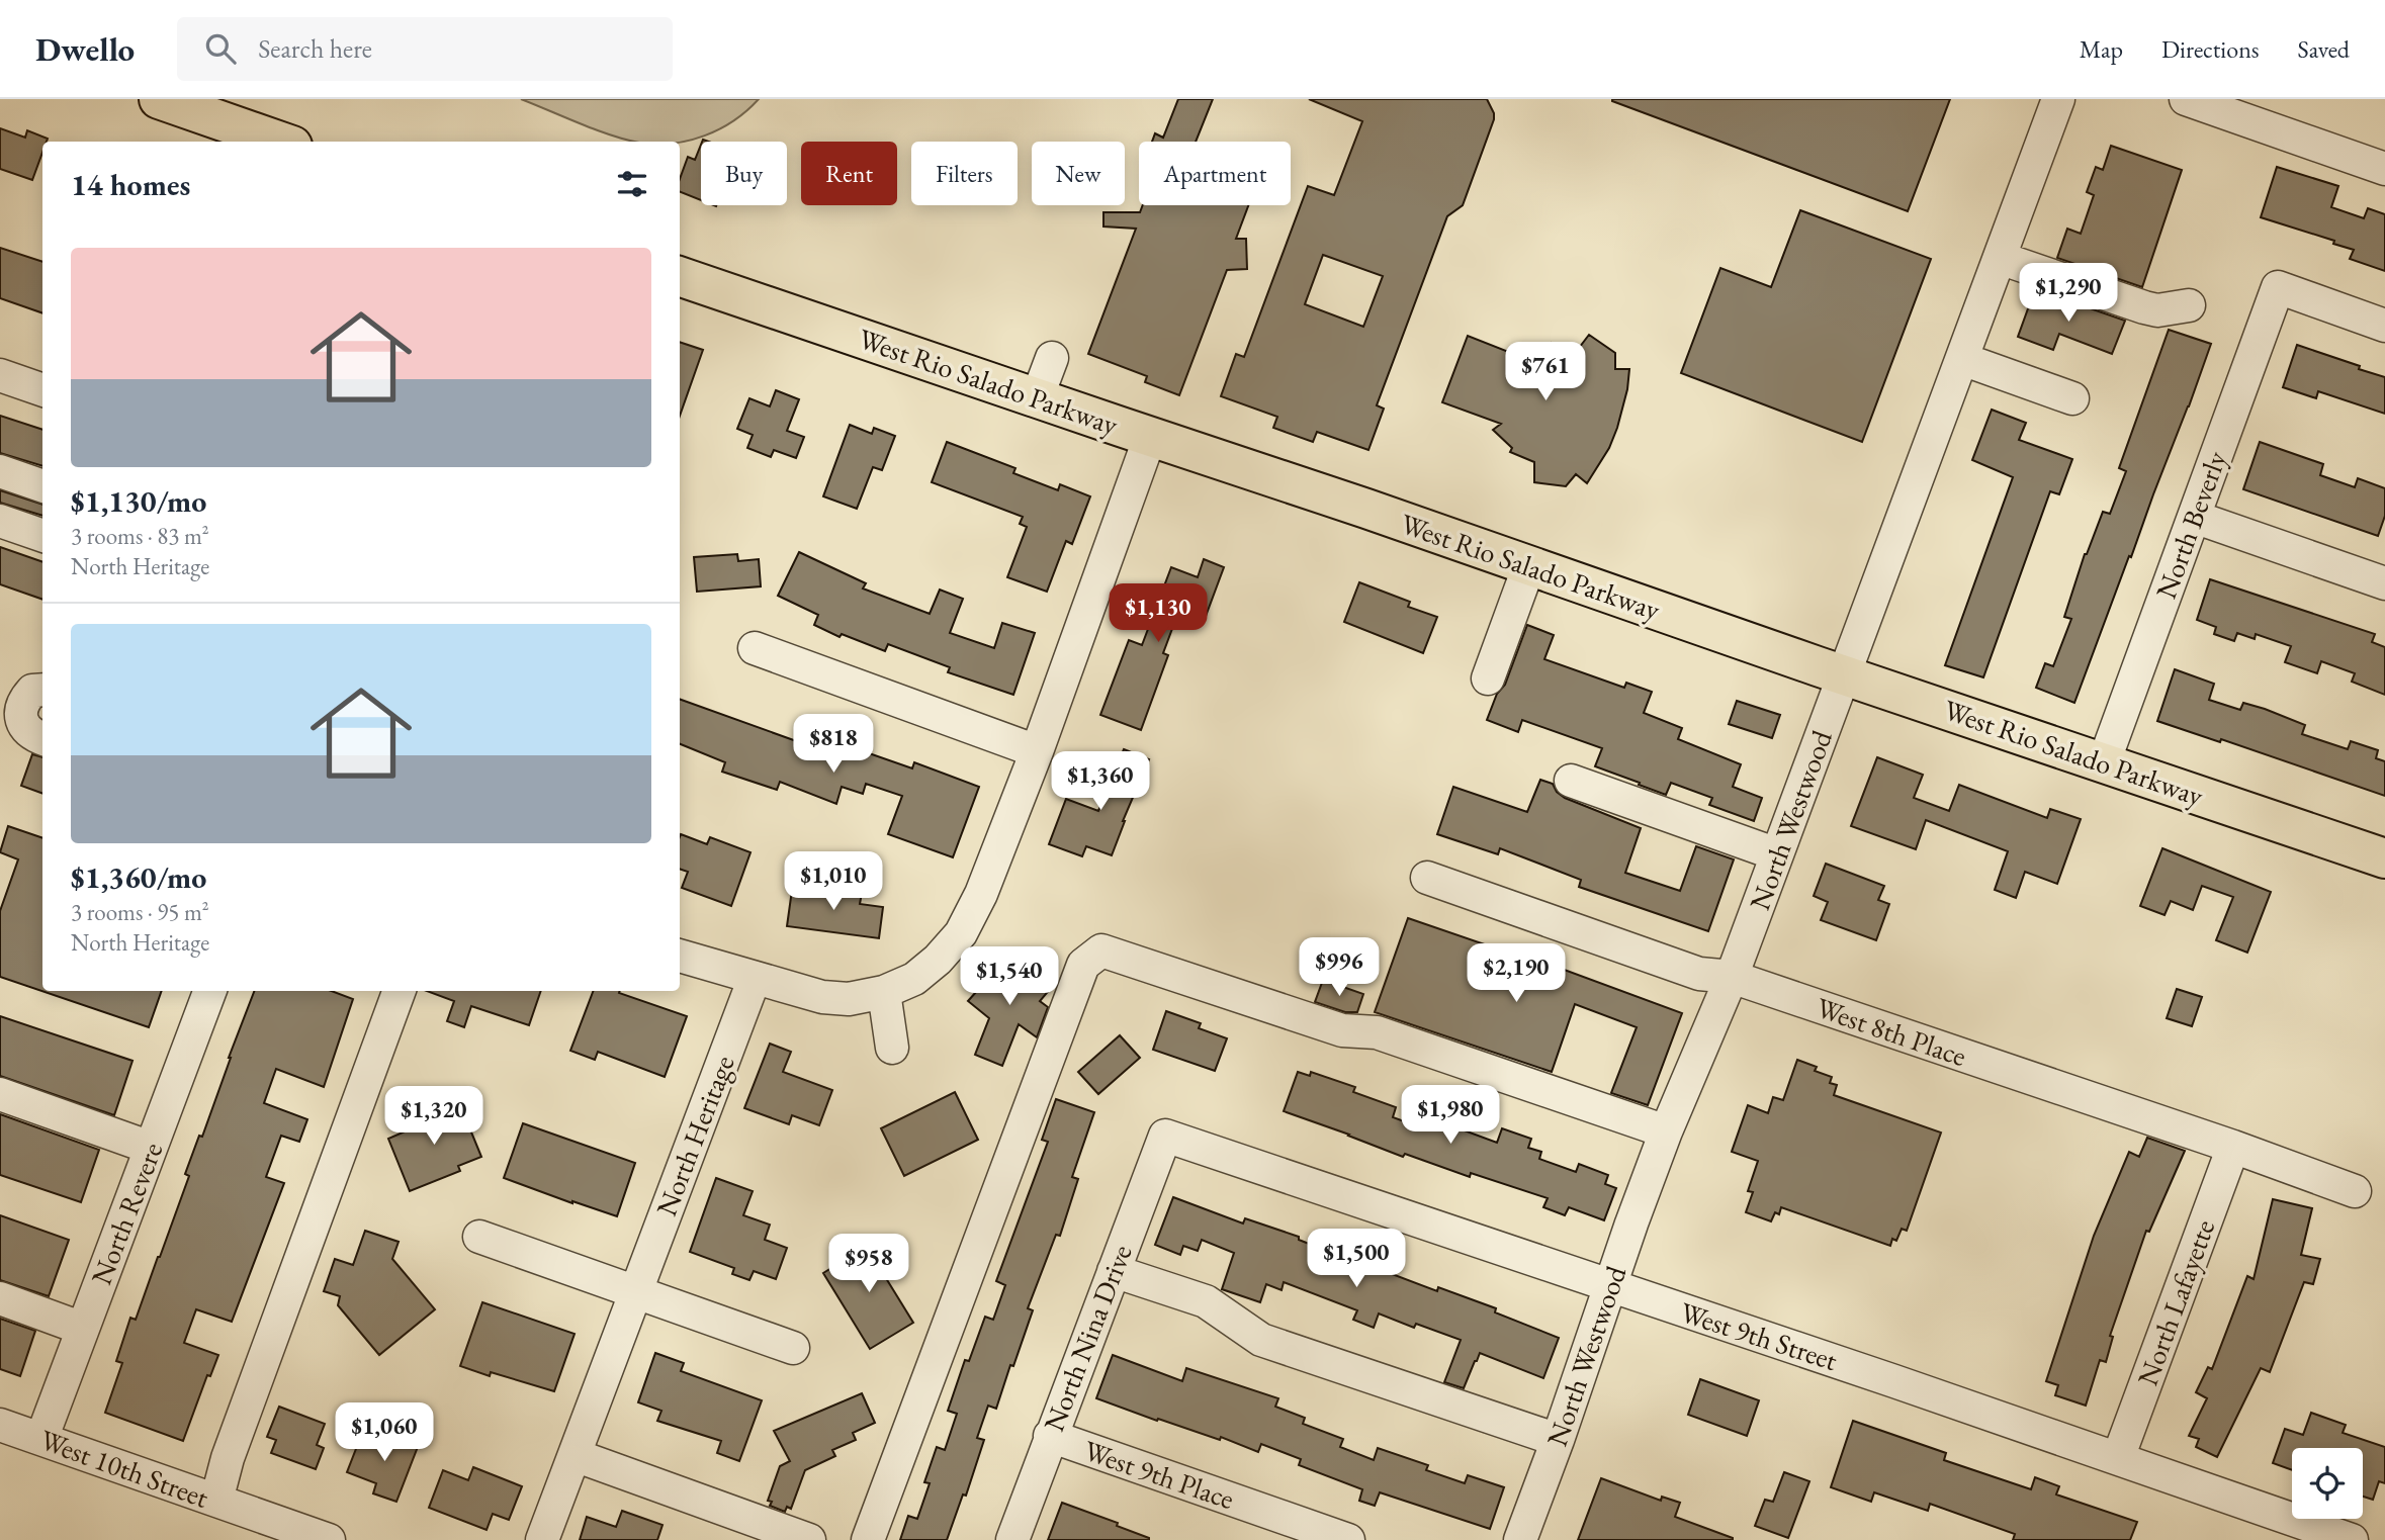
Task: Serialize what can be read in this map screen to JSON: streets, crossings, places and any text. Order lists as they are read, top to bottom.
{
  "streets": {
    "main road": ["West Rio Salado Parkway"],
    "street": [
      "North Beverly",
      "North Westwood",
      "West 8th Place",
      "North Heritage",
      "North Revere",
      "North Lafayette",
      "West 9th Street",
      "North Nina Drive",
      "West 10th Street",
      "West 9th Place"
    ]
  },
  "crossings": [
    ["West Rio Salado Parkway", "North Beverly"],
    ["West Rio Salado Parkway", "North Westwood"],
    ["North Westwood", "West 8th Place"],
    ["North Westwood", "West 9th Street"],
    ["West 8th Place", "North Lafayette"],
    ["North Revere", "West 10th Street"],
    ["North Lafayette", "West 9th Street"],
    ["West 9th Street", "North Nina Drive"],
    ["North Nina Drive", "West 9th Place"]
  ],
  "page": {
    "header": "Dwello",
    "search": "Search here",
    "nav": ["Map", "Directions", "Saved"],
    "chip": [
      "Buy",
      "Rent",
      "Filters",
      "New",
      "Apartment"
    ],
    "heading": "14 homes",
    "list": [
      {
        "name": "$1,130/mo",
        "note": "3 rooms · 83 m² · North Heritage"
      },
      {
        "name": "$1,360/mo",
        "note": "3 rooms · 95 m² · North Heritage"
      }
    ],
    "price": [
      "$1,290",
      "$761",
      "$1,130",
      "$818",
      "$1,360",
      "$1,010",
      "$996",
      "$2,190",
      "$1,540",
      "$1,980",
      "$1,320",
      "$1,500",
      "$958",
      "$1,060"
    ]
  }
}
